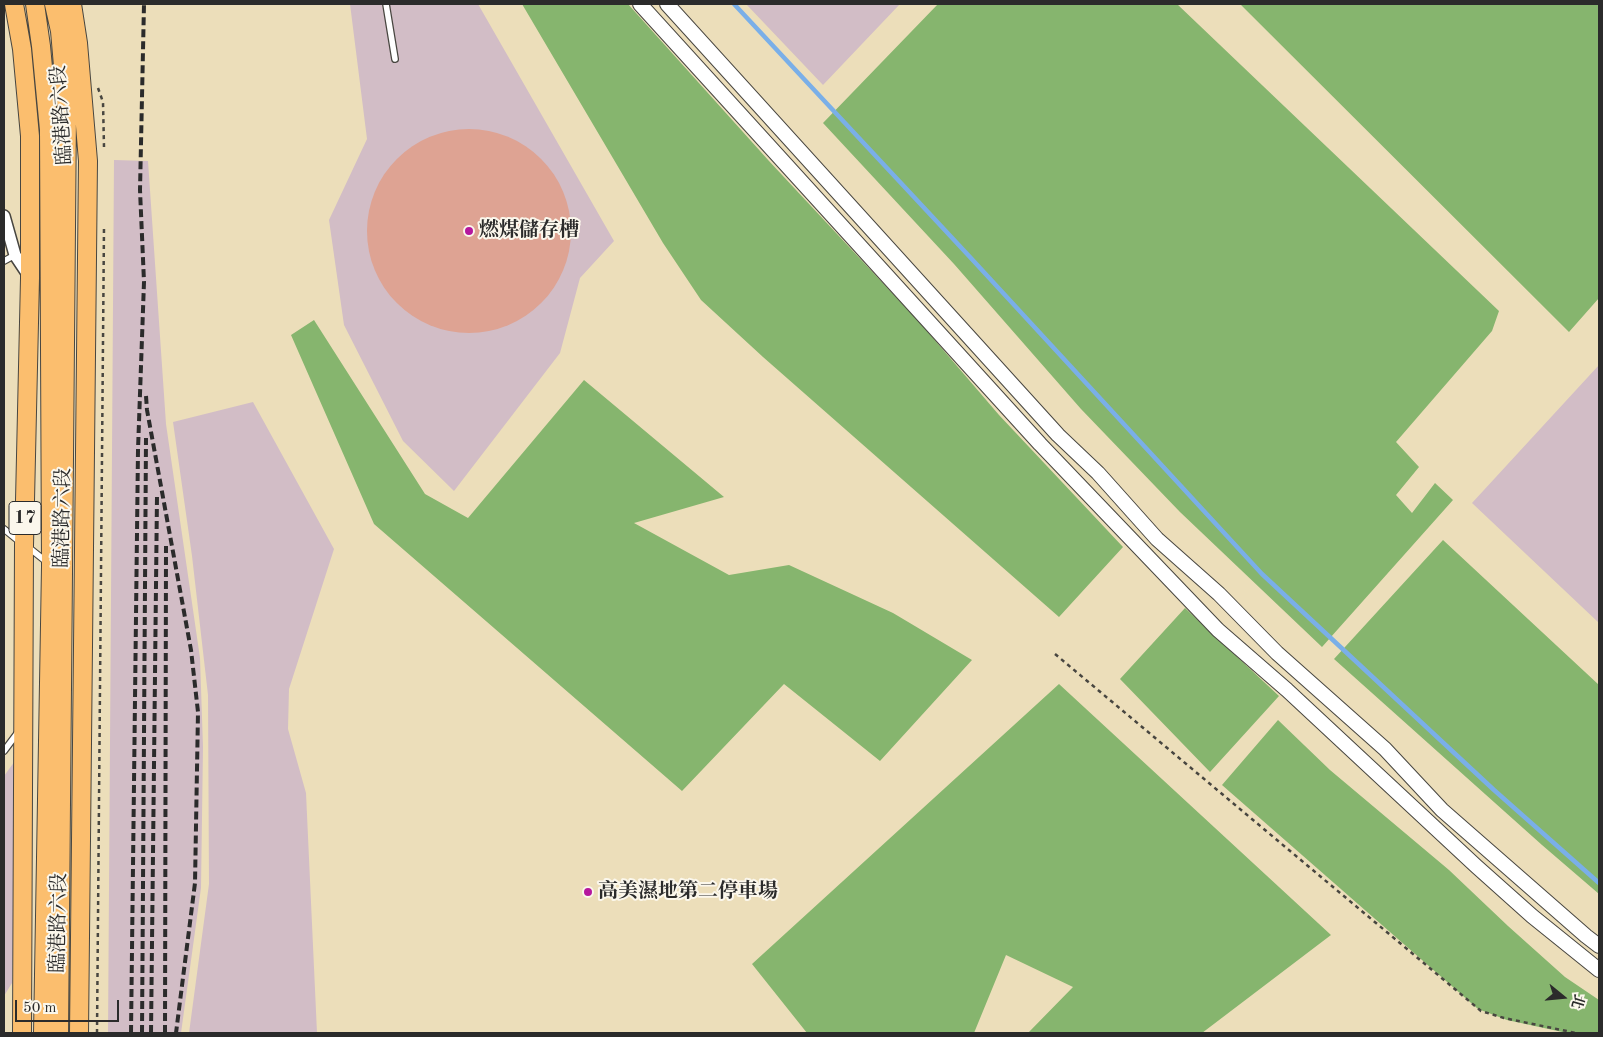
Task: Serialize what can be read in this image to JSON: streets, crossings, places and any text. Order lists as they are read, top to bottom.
{
  "streets": {
    "main road": ["臨港路六段", "17"]
  },
  "places": ["燃煤儲存槽", "高美濕地第二停車場"],
  "scale_bar": "50 m",
  "north": "right"
}
